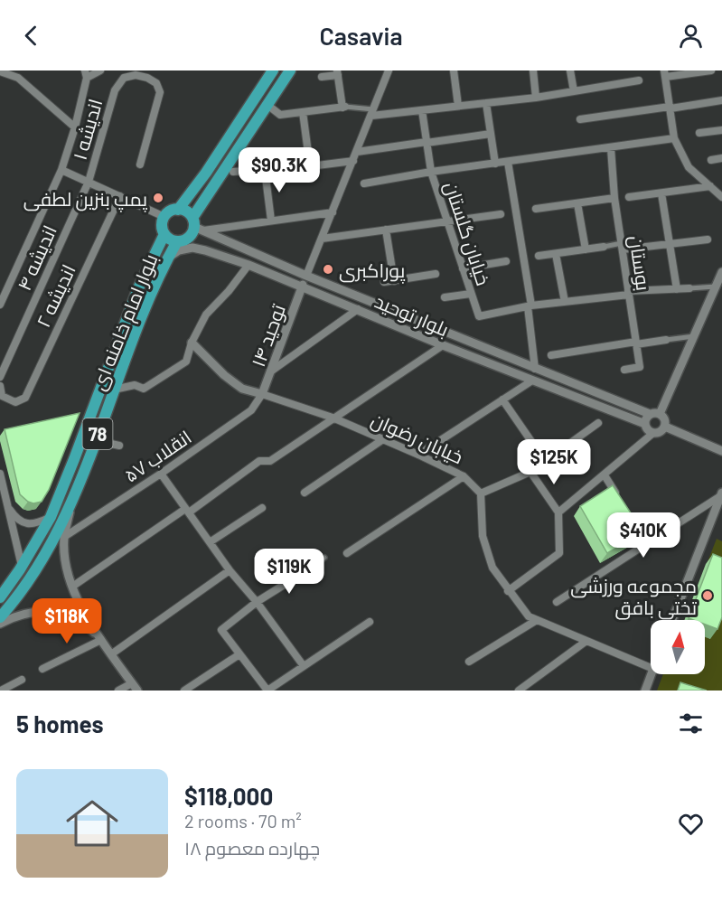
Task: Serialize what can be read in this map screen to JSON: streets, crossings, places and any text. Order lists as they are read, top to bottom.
{
  "streets": {
    "main road": ["بلوار امام خامنه ای", "78"],
    "street": [
      "اندیشه ۱",
      "خیابان گلستان",
      "اندیشه ۴",
      "بوستان",
      "اندیشه ۲",
      "بلوار توحید",
      "توحید ۱۴",
      "خیابان رضوان",
      "انقلاب ۵۷"
    ]
  },
  "crossings": [
    ["اندیشه ۱", "اندیشه ۴"],
    ["بلوار توحید", "بلوار امام خامنه ای"],
    ["بلوار توحید", "توحید ۱۴"],
    ["بلوار توحید", "78"],
    ["بلوار امام خامنه ای", "78"],
    ["توحید ۱۴", "خیابان رضوان"],
    ["توحید ۱۴", "انقلاب ۵۷"],
    ["خیابان رضوان", "انقلاب ۵۷"]
  ],
  "places": ["پمپ بنزین لطفی", "پوراکبری", "مجموعه ورزشی تختی بافق"],
  "north": "top",
  "page": {
    "header": "Casavia",
    "price": [
      "$90.3K",
      "$125K",
      "$410K",
      "$119K",
      "$118K"
    ],
    "heading": "5 homes",
    "list": [
      {
        "name": "$118,000",
        "note": "2 rooms · 70 m² · چهارده معصوم ۱۸"
      }
    ]
  }
}
